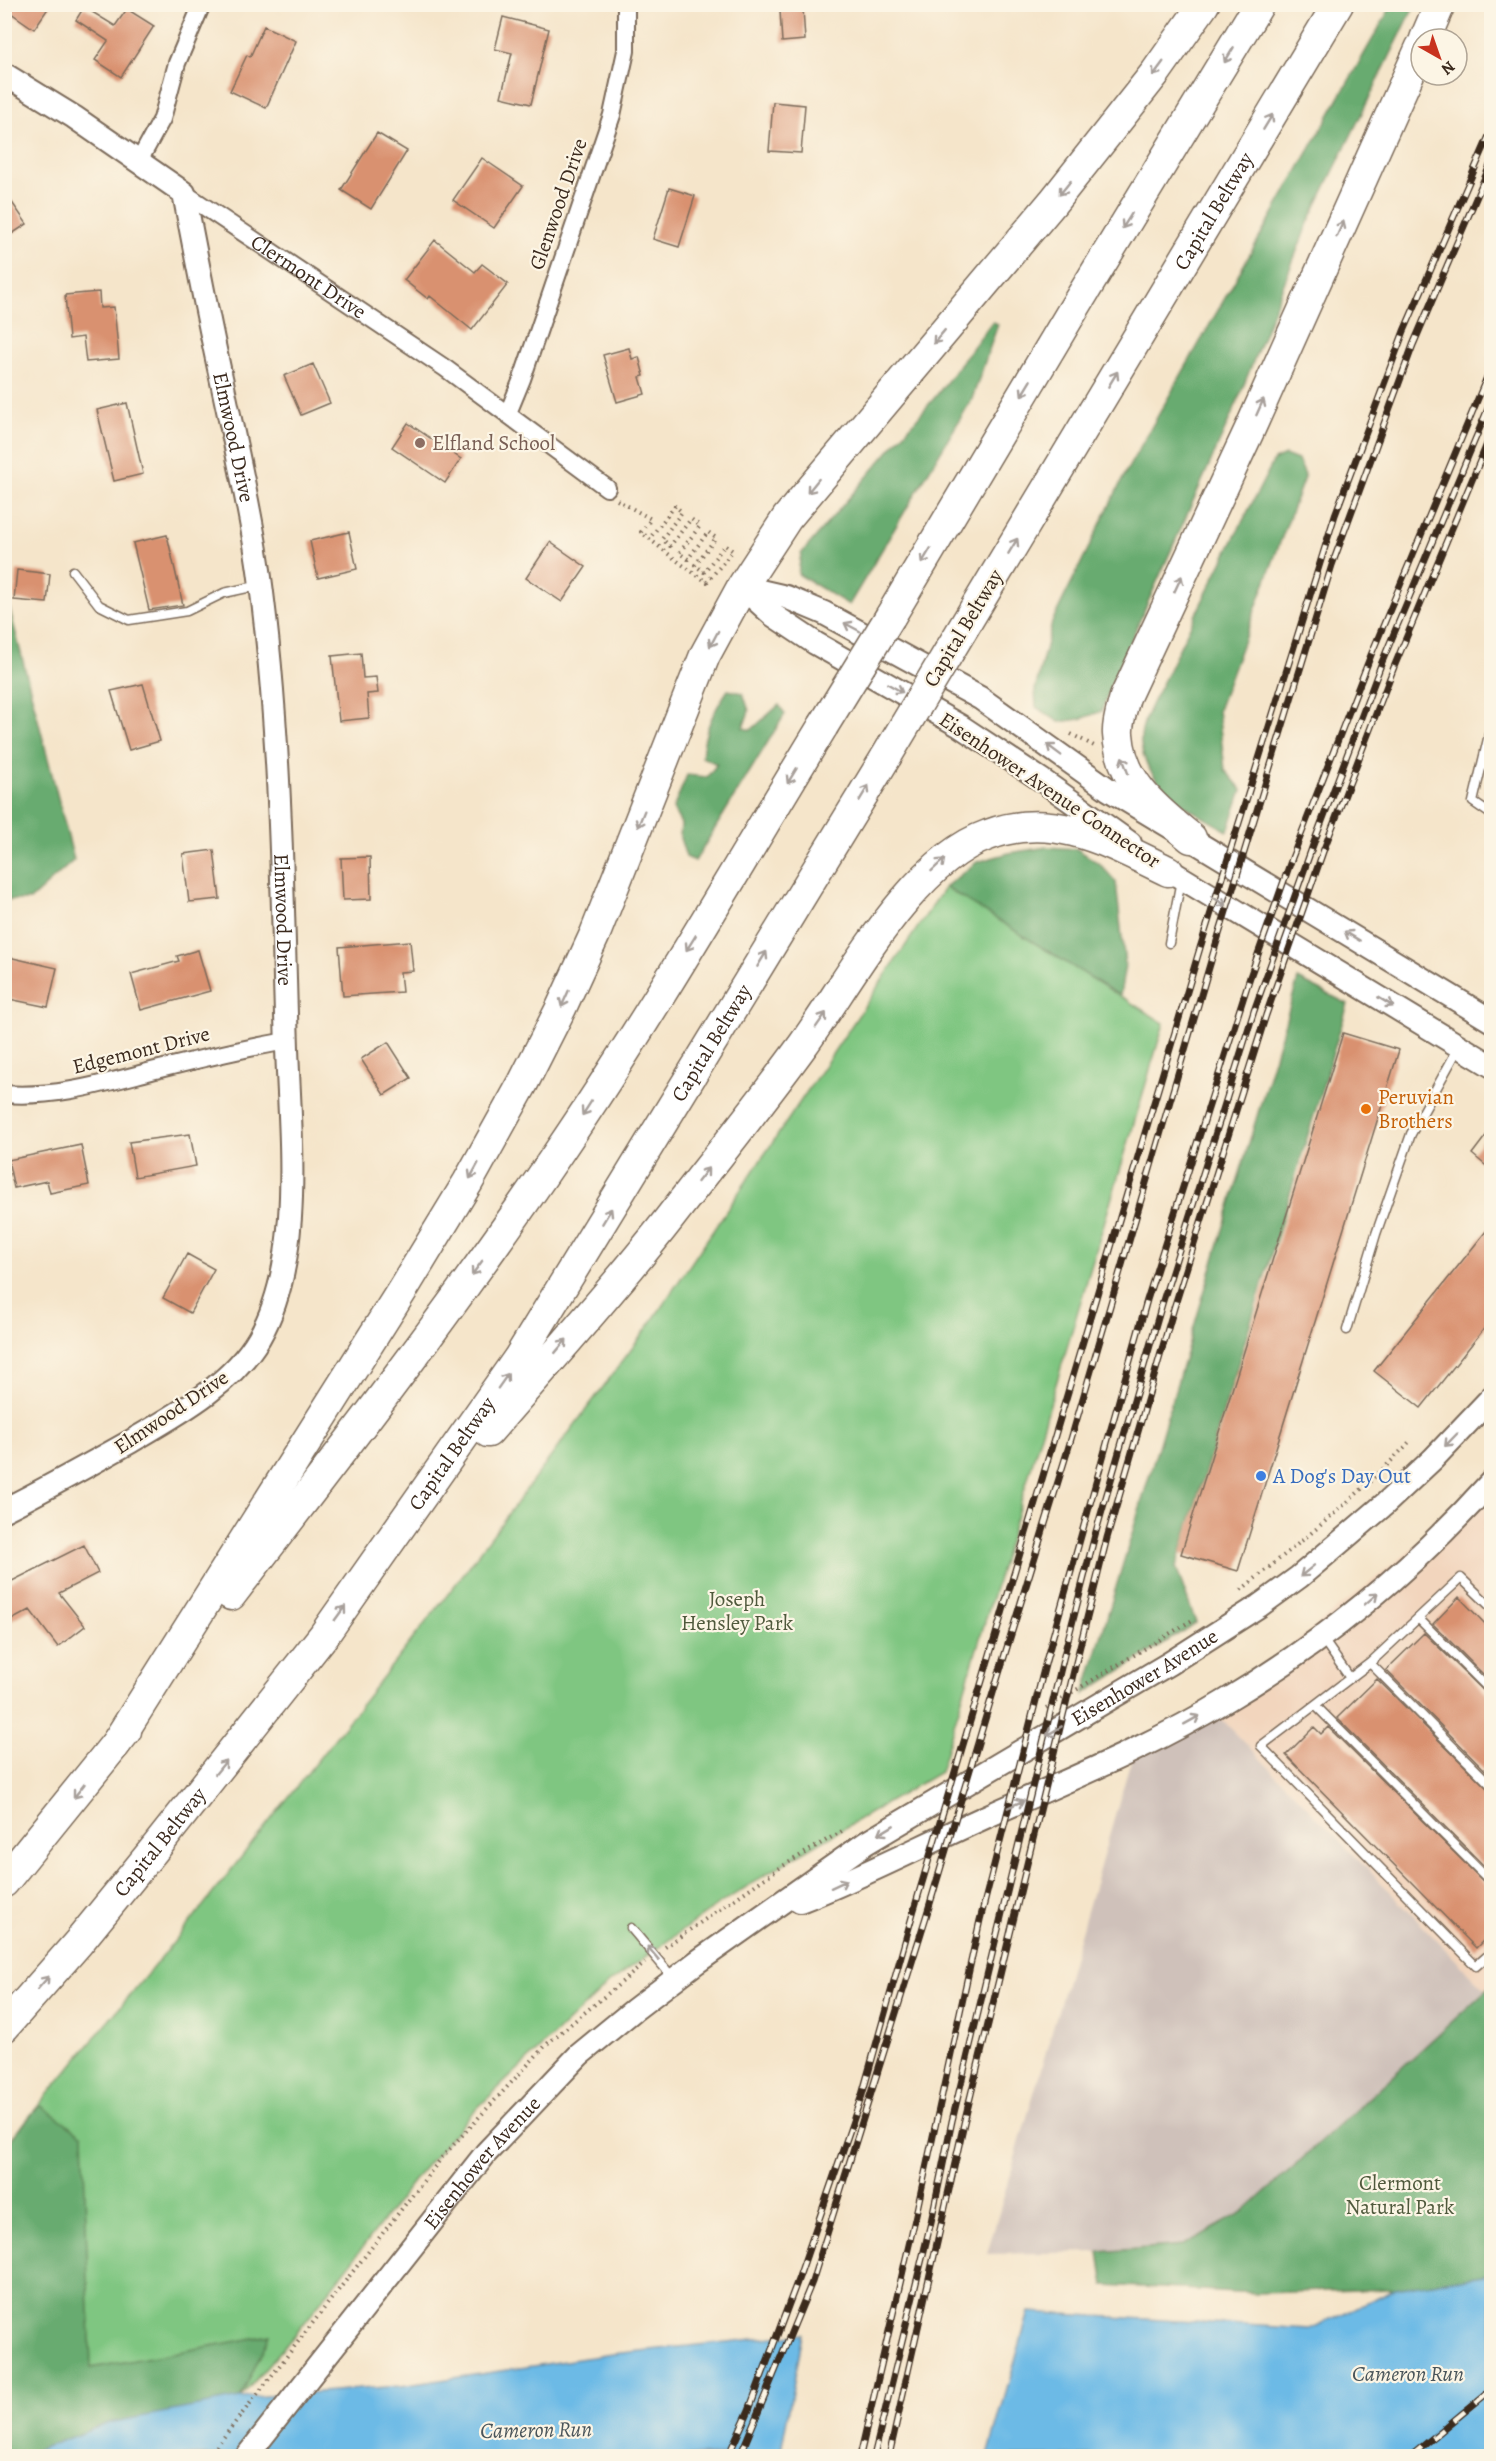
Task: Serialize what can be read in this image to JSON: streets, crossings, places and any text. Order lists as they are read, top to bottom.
{
  "streets": {
    "highway": ["Capital Beltway"],
    "main road": [
      "Clermont Drive",
      "Elmwood Drive",
      "Eisenhower Avenue Connector",
      "Eisenhower Avenue"
    ],
    "street": ["Glenwood Drive", "Edgemont Drive"]
  },
  "crossings": [
    ["Glenwood Drive", "Clermont Drive"],
    ["Clermont Drive", "Elmwood Drive"],
    ["Elmwood Drive", "Edgemont Drive"]
  ],
  "water": ["Cameron Run"],
  "parks": ["Joseph Hensley Park", "Clermont Natural Park"],
  "places": ["Elfland School", "Peruvian Brothers", "A Dog's Day Out"],
  "north": "bottom right"
}
